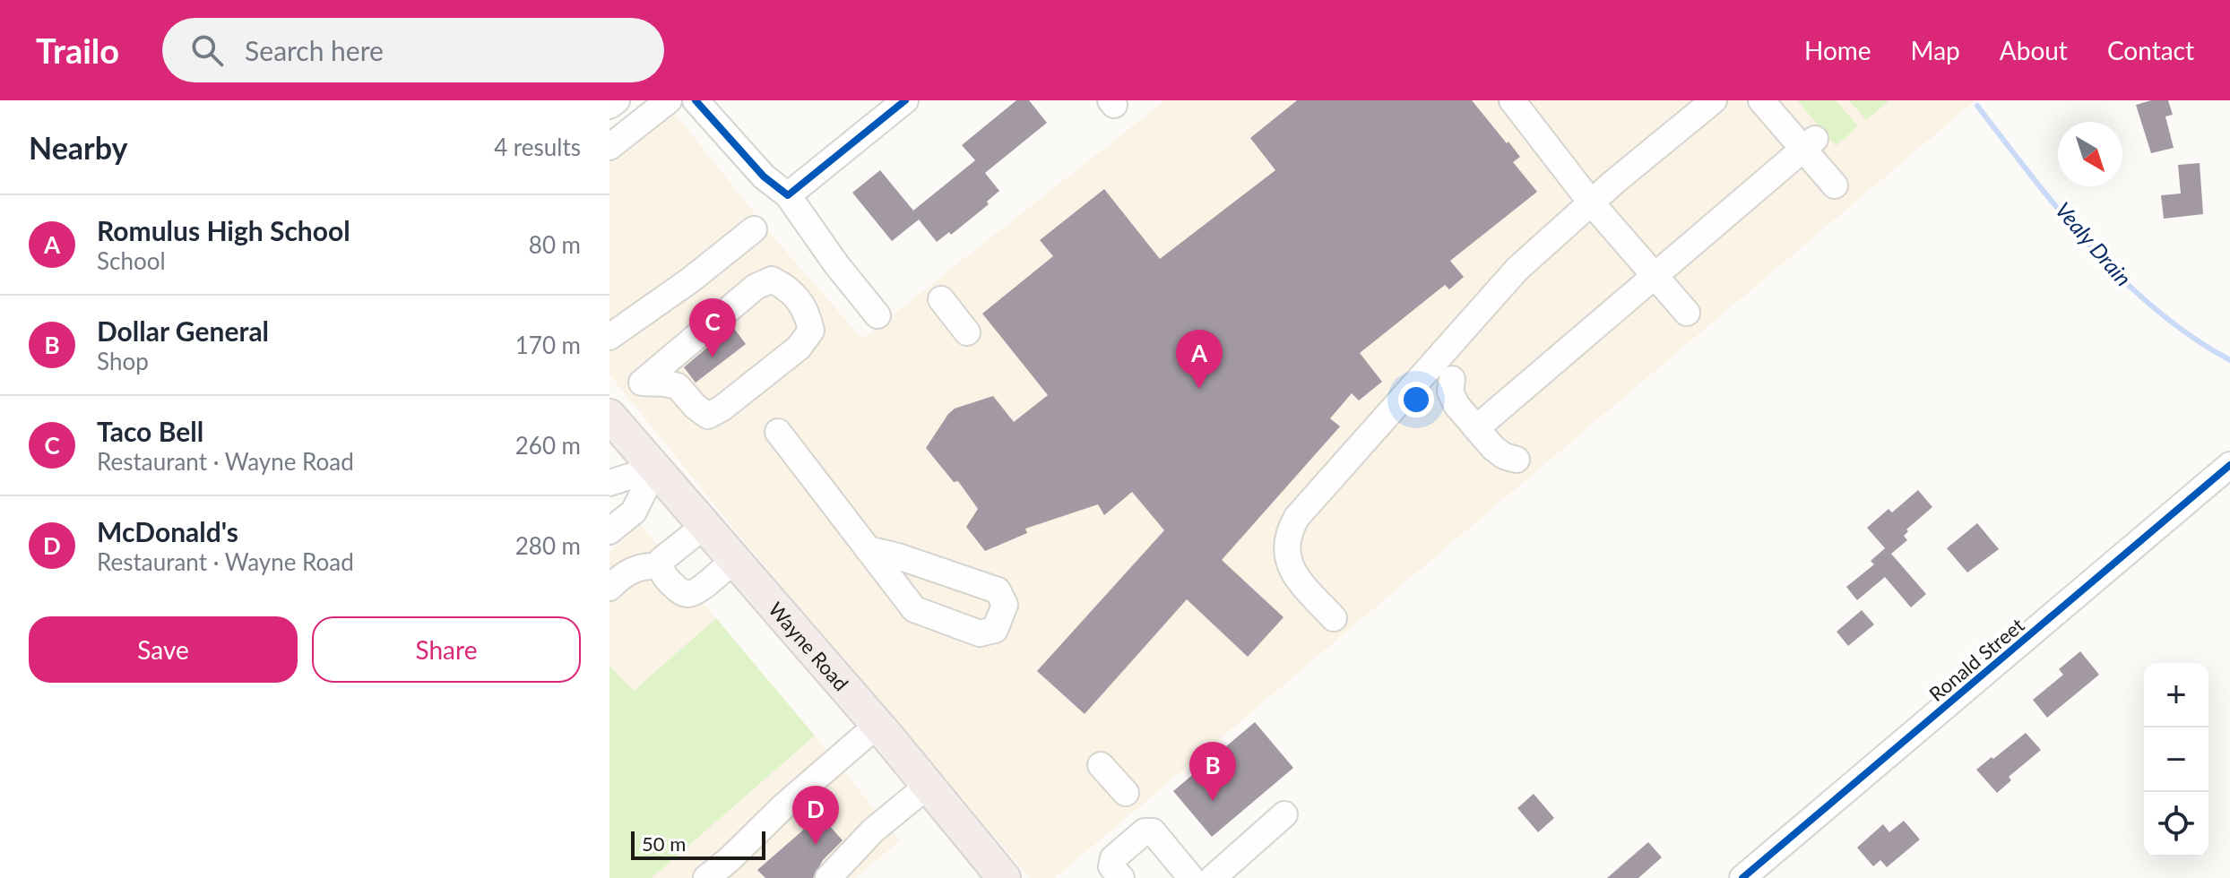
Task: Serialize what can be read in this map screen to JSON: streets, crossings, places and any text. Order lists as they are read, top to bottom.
{
  "streets": {
    "main road": ["Wayne Road"],
    "street": ["Ronald Street"]
  },
  "water": ["Vealy Drain"],
  "scale_bar": "50 m",
  "north": "bottom right",
  "page": {
    "header": "Trailo",
    "search": "Search here",
    "nav": [
      "Home",
      "Map",
      "About",
      "Contact"
    ],
    "heading": ["Nearby", "4 results"],
    "list": [
      {
        "mark": "A",
        "name": "Romulus High School",
        "note": "School",
        "value": "80 m"
      },
      {
        "mark": "B",
        "name": "Dollar General",
        "note": "Shop",
        "value": "170 m"
      },
      {
        "mark": "C",
        "name": "Taco Bell",
        "note": "Restaurant · Wayne Road",
        "value": "260 m"
      },
      {
        "mark": "D",
        "name": "McDonald's",
        "note": "Restaurant · Wayne Road",
        "value": "280 m"
      }
    ],
    "pins": [
      "C",
      "A",
      "B",
      "D"
    ],
    "buttons": ["Save", "Share"],
    "map_buttons": ["+", "−"],
    "scale": "50 m"
  }
}
